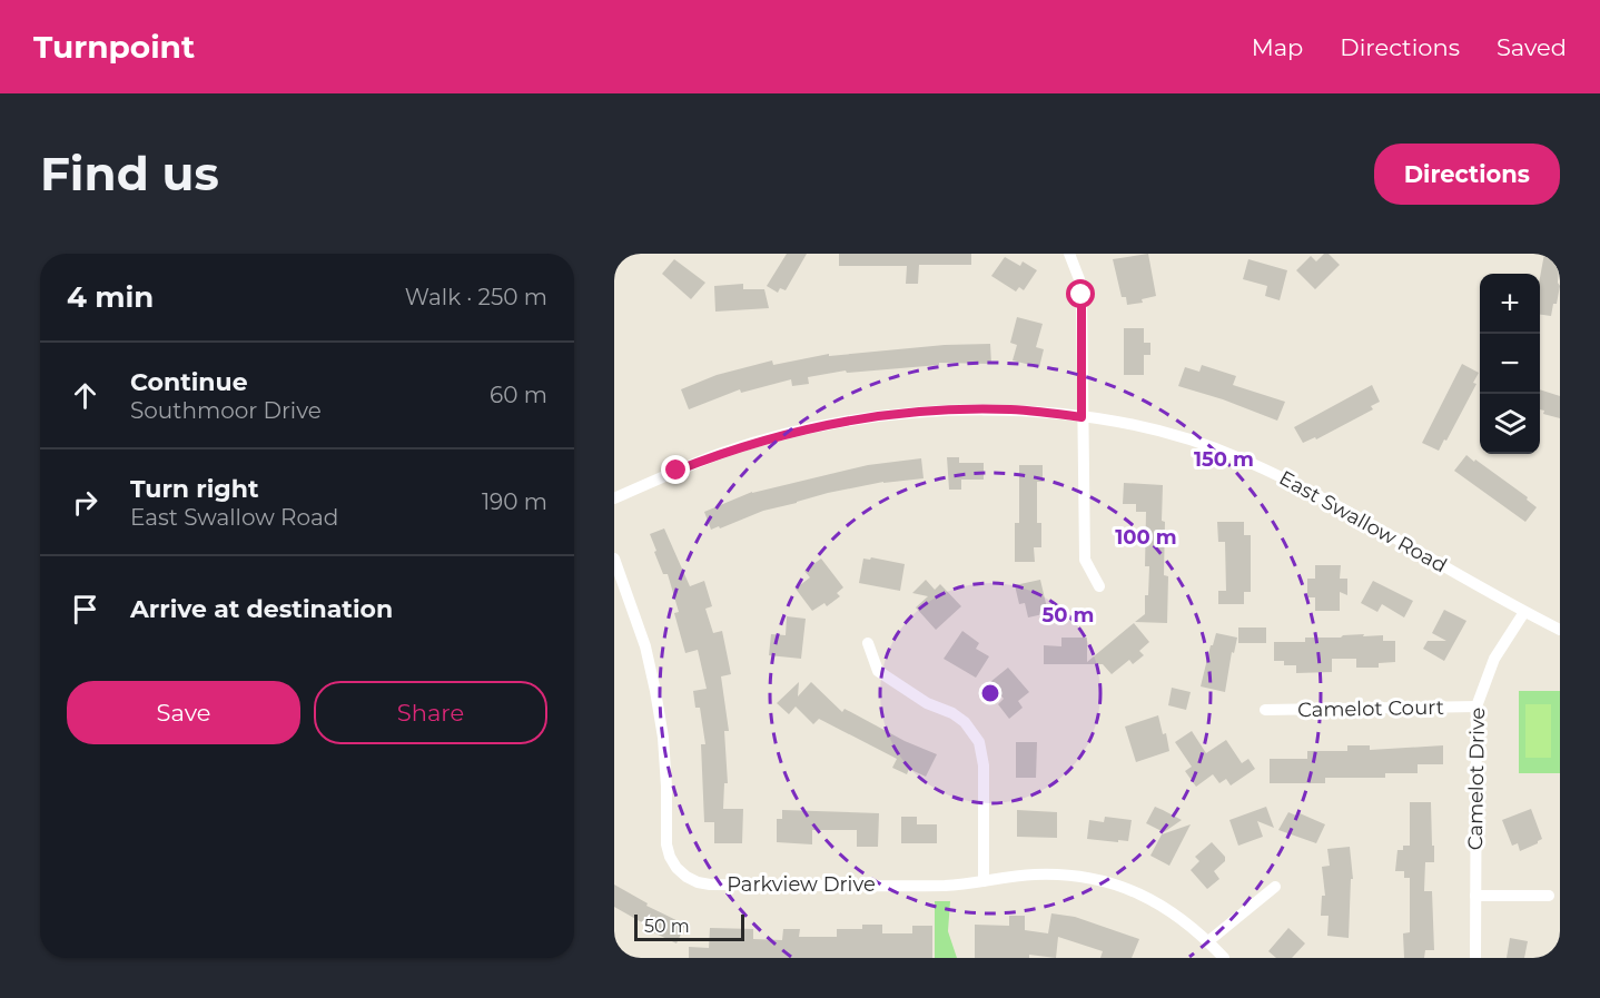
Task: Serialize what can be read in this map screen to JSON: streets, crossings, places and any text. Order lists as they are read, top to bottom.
{
  "streets": {
    "street": [
      "East Swallow Road",
      "Camelot Court",
      "Camelot Drive",
      "Parkview Drive"
    ]
  },
  "crossings": [
    ["East Swallow Road", "Camelot Drive"],
    ["Camelot Court", "Camelot Drive"]
  ],
  "scale_bar": "50 m",
  "page": {
    "header": "Turnpoint",
    "nav": ["Map", "Directions", "Saved"],
    "buttons": [
      "Directions",
      ["Save", "Share"]
    ],
    "title": "Find us",
    "heading": ["4 min", "Walk · 250 m"],
    "map_buttons": ["+", "−"],
    "list": [
      ["Continue", "Southmoor Drive", "60 m"],
      ["Turn right", "East Swallow Road", "190 m"],
      "Arrive at destination"
    ],
    "scale": "50 m"
  },
  "rings": ["150 m", "100 m", "50 m"]
}
